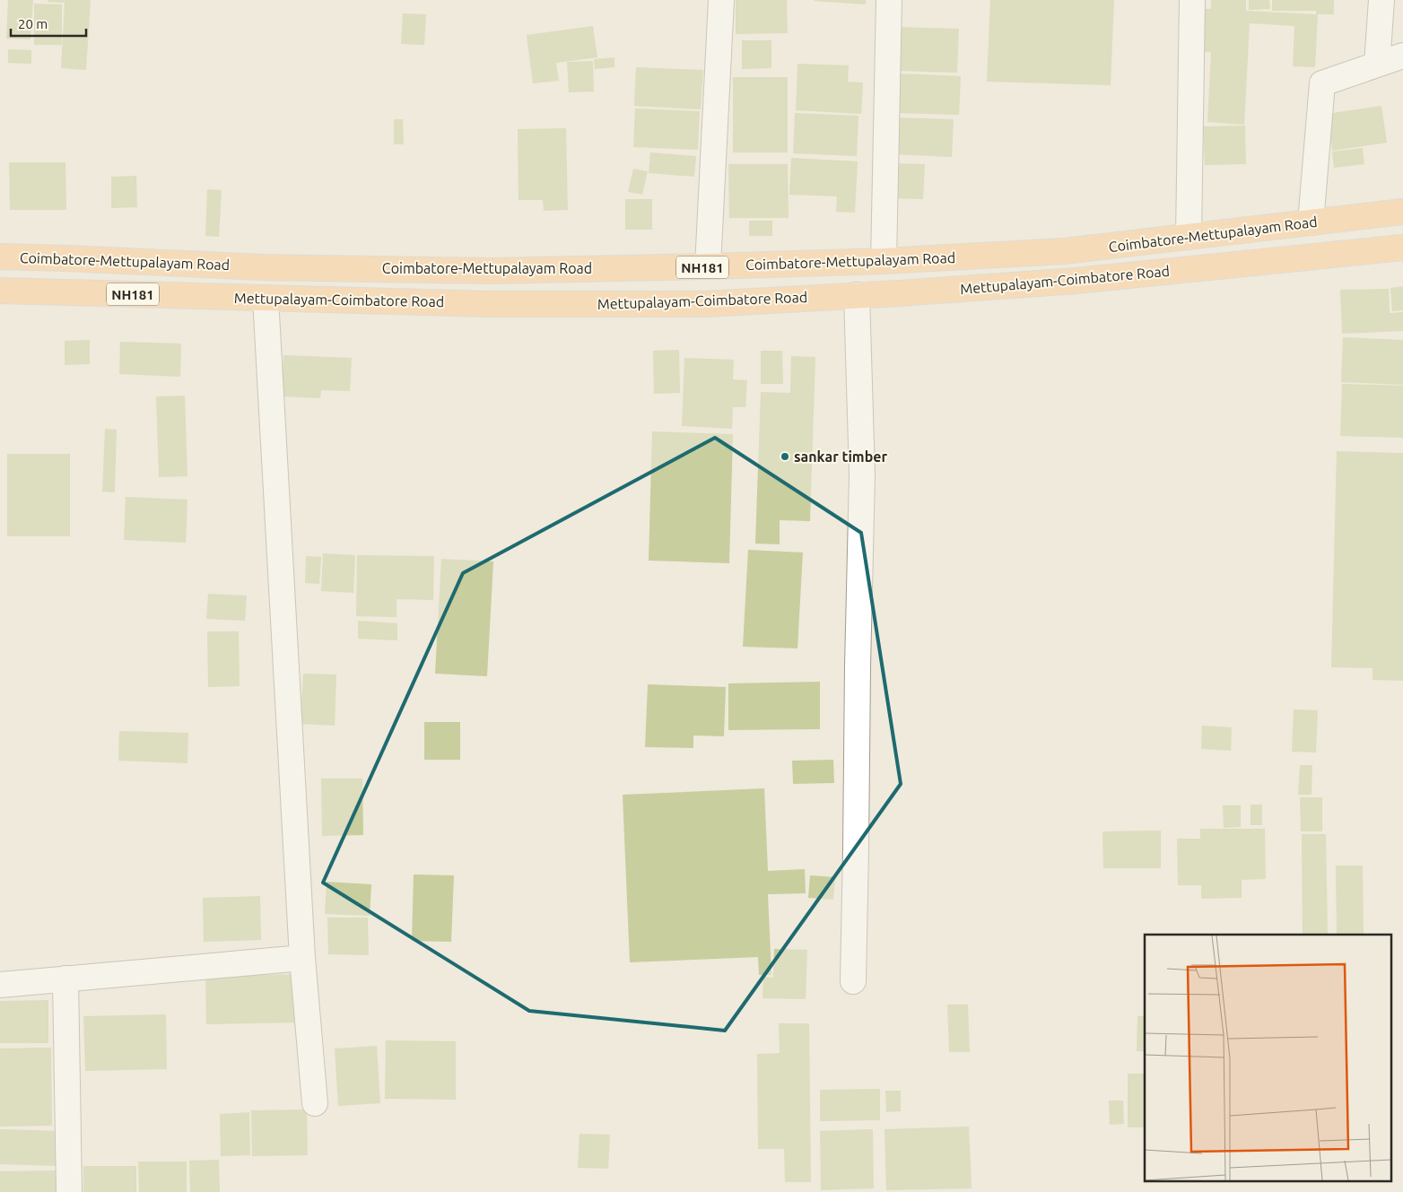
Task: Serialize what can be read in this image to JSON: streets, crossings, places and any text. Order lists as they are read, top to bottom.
{
  "streets": {
    "highway": ["Coimbatore-Mettupalayam Road", "NH181", "Mettupalayam-Coimbatore Road"]
  },
  "places": ["sankar timber"],
  "scale_bar": "20 m"
}
